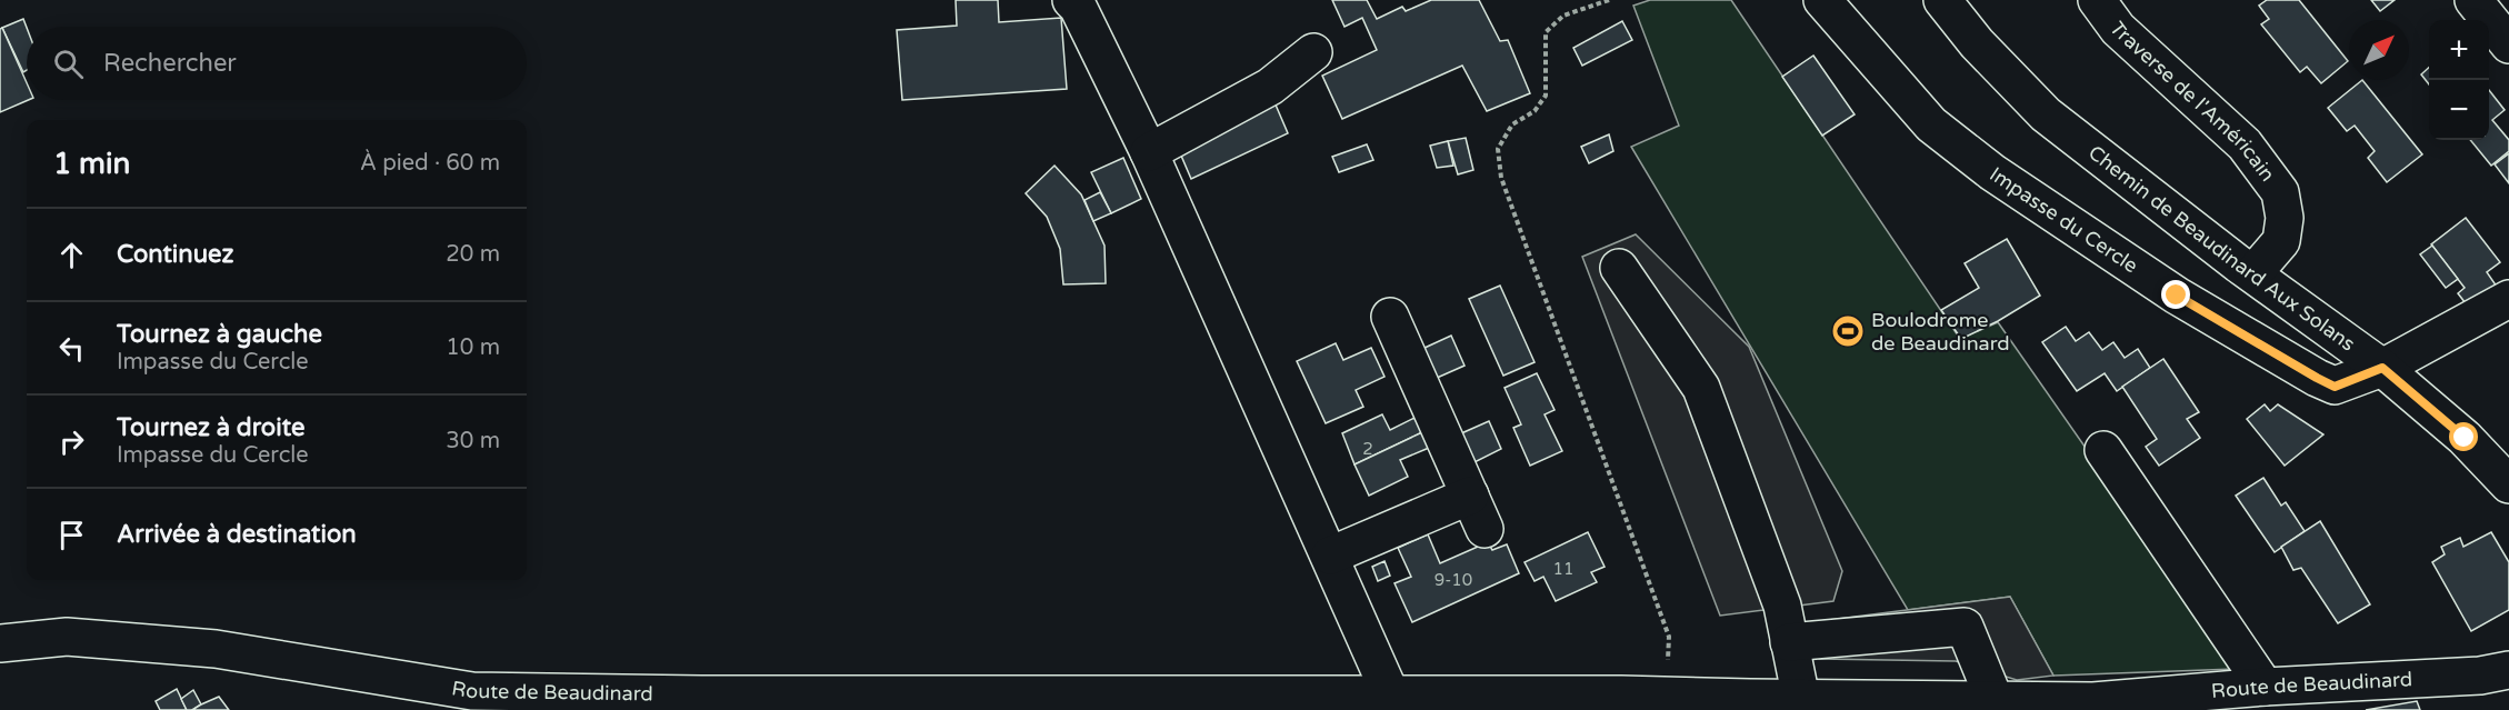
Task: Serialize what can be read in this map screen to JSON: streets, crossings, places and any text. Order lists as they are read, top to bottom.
{
  "streets": {
    "street": [
      "Traverse de l'Américain",
      "Impasse du Cercle",
      "Chemin de Beaudinard Aux Solans",
      "Route de Beaudinard"
    ]
  },
  "crossings": [
    ["Traverse de l'Américain", "Chemin de Beaudinard Aux Solans"],
    ["Impasse du Cercle", "Chemin de Beaudinard Aux Solans"]
  ],
  "places": {
    "sports": ["Boulodrome de Beaudinard"]
  },
  "house_numbers": ["2", "11", "9-10"],
  "north": "top right",
  "page": {
    "map_buttons": ["+", "−"],
    "search": "Rechercher",
    "heading": ["1 min", "À pied · 60 m"],
    "list": [
      ["Continuez", "20 m"],
      ["Tournez à gauche", "Impasse du Cercle", "10 m"],
      ["Tournez à droite", "Impasse du Cercle", "30 m"],
      "Arrivée à destination"
    ]
  }
}
